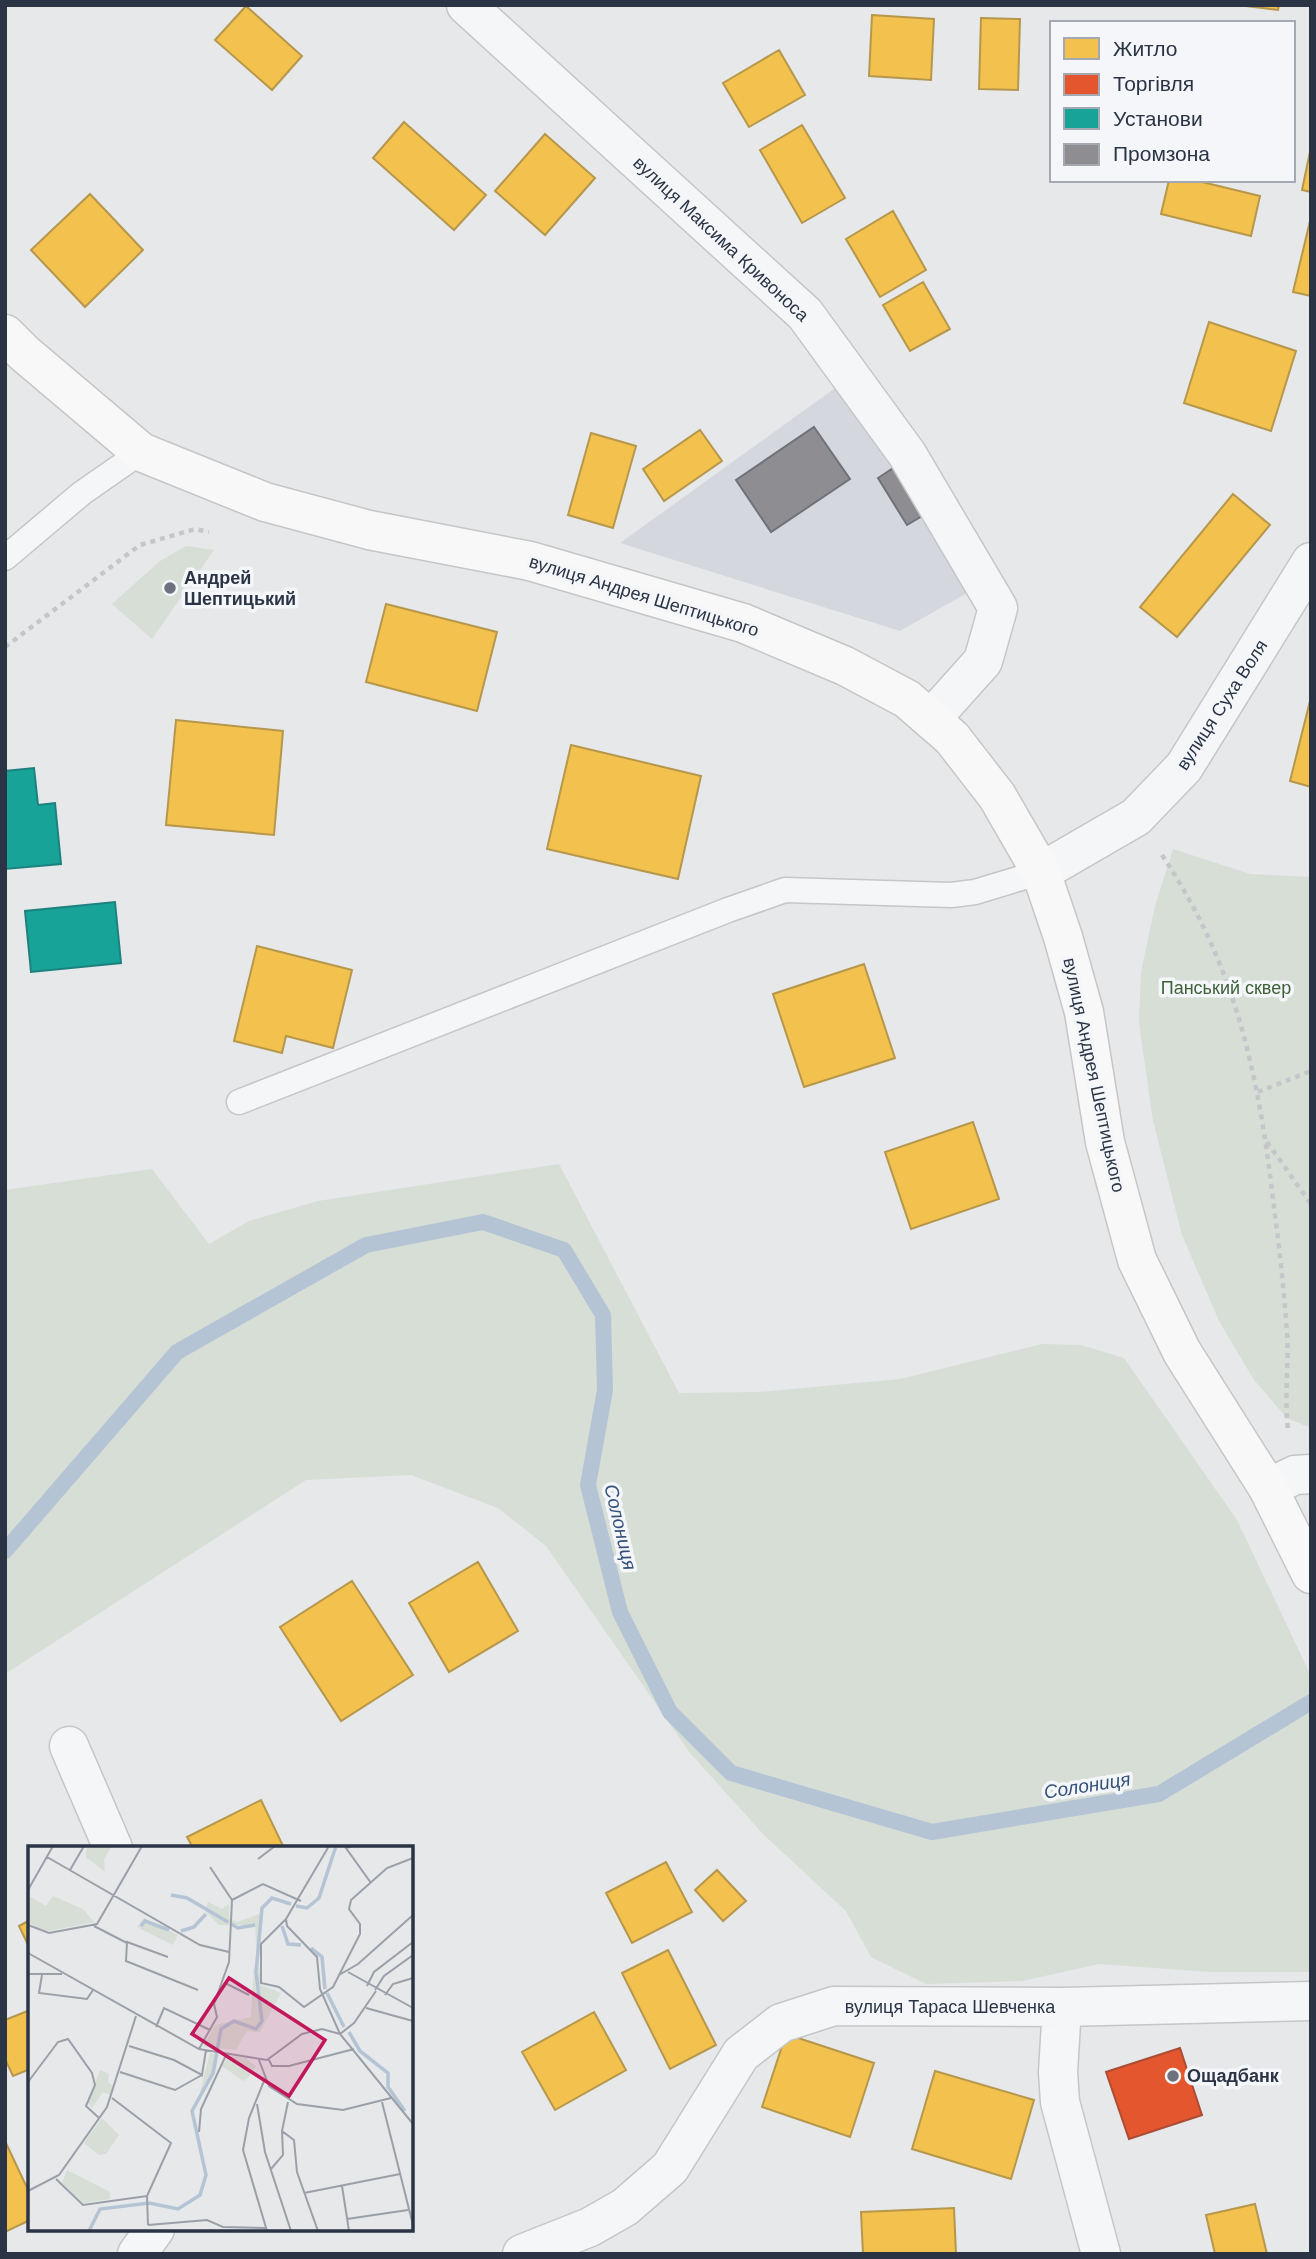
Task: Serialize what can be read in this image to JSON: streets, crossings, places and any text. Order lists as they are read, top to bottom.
{
  "streets": {
    "street": [
      "вулиця Максима Кривоноса",
      "вулиця Андрея Шептицького",
      "вулиця Суха Воля",
      "вулиця Тараса Шевченка"
    ]
  },
  "crossings": [
    ["вулиця Максима Кривоноса", "вулиця Андрея Шептицького"],
    ["вулиця Андрея Шептицького", "вулиця Суха Воля"]
  ],
  "water": ["Солониця"],
  "parks": ["Панський сквер"],
  "places": ["Андрей Шептицький", "Ощадбанк"],
  "legend": [
    "Житло",
    "Торгівля",
    "Установи",
    "Промзона"
  ]
}
